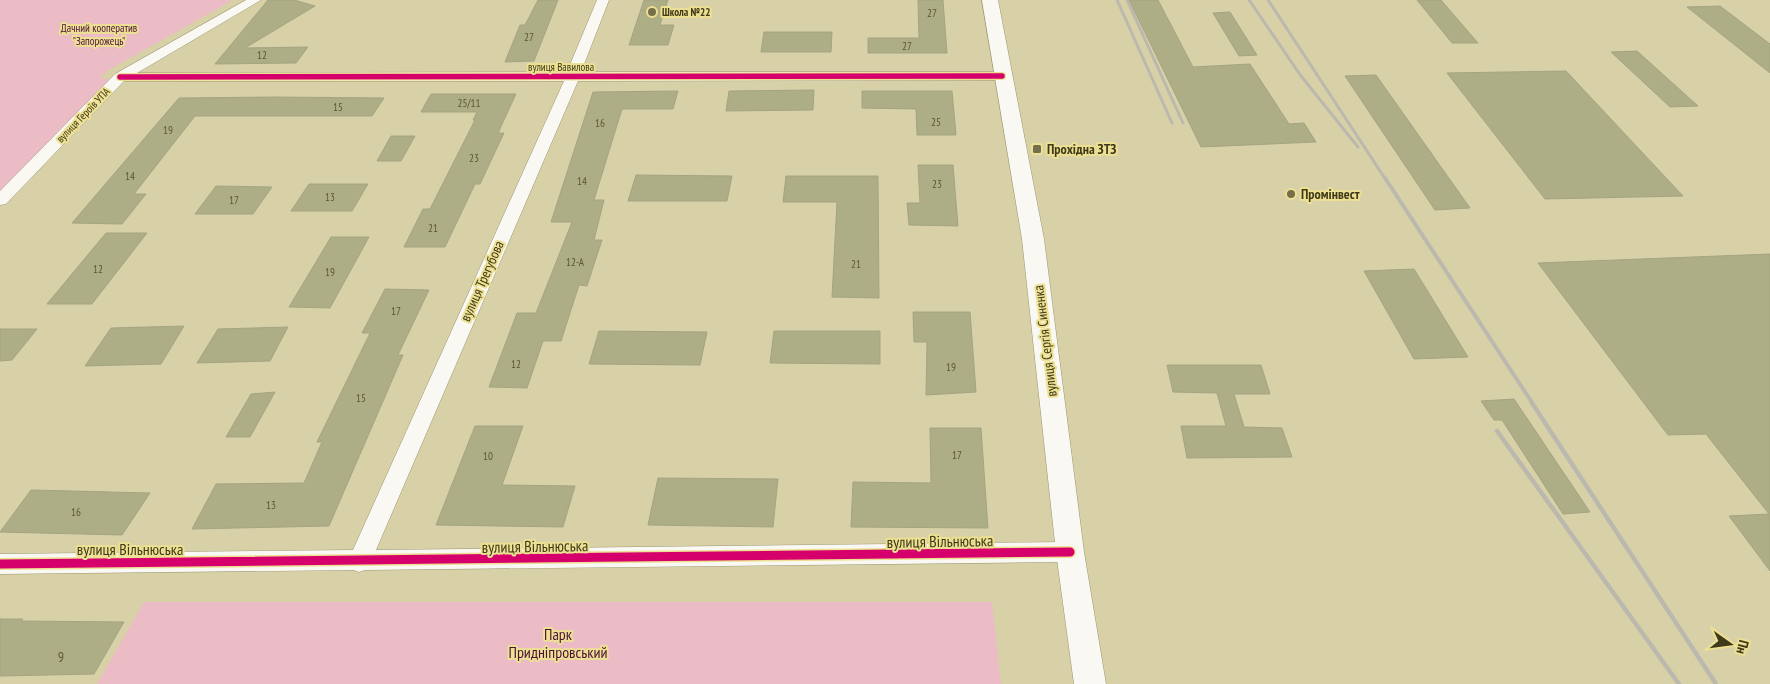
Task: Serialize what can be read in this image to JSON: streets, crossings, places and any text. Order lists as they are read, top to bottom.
{
  "streets": {
    "street": [
      "вулиця Вавилова",
      "вулиця Героїв УПА",
      "вулиця Трегубова",
      "вулиця Сергія Синенка",
      "вулиця Вільнюська"
    ]
  },
  "crossings": [
    ["вулиця Вавилова", "вулиця Героїв УПА"],
    ["вулиця Вавилова", "вулиця Трегубова"],
    ["вулиця Вавилова", "вулиця Сергія Синенка"],
    ["вулиця Трегубова", "вулиця Вільнюська"],
    ["вулиця Сергія Синенка", "вулиця Вільнюська"]
  ],
  "parks": ["Дачний кооператив \"Запорожець\"", "Парк Придніпровський"],
  "places": {
    "other": ["Школа №22", "Промінвест"],
    "transit": ["Прохідна ЗТЗ"]
  },
  "house_numbers": [
    "27",
    "27",
    "27",
    "12",
    "25/11",
    "15",
    "25",
    "16",
    "19",
    "23",
    "14",
    "14",
    "23",
    "13",
    "17",
    "21",
    "12-А",
    "21",
    "12",
    "19",
    "17",
    "12",
    "19",
    "15",
    "17",
    "10",
    "13",
    "16",
    "9"
  ],
  "north": "right"
}
